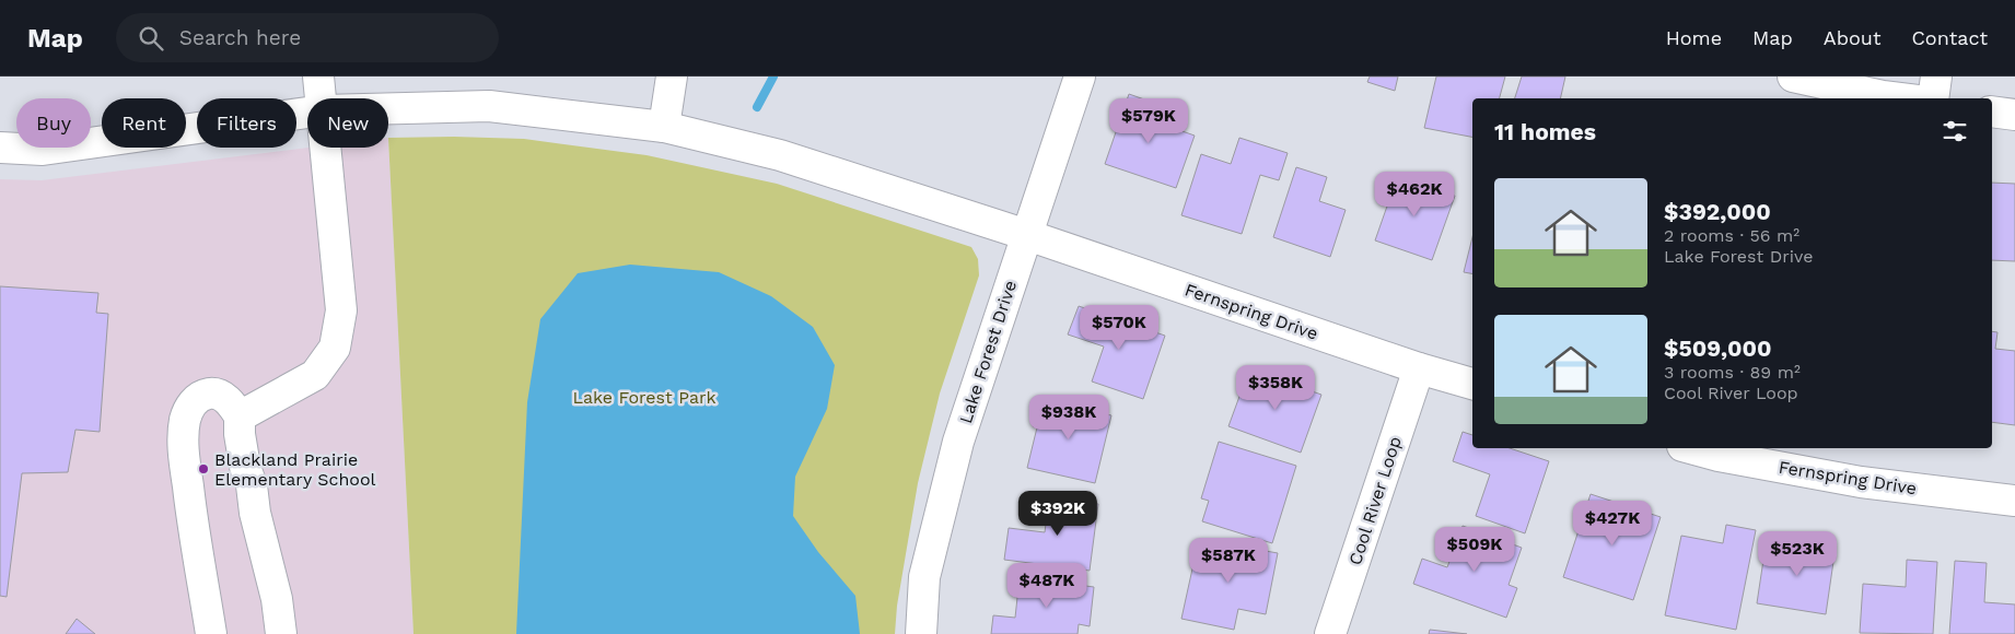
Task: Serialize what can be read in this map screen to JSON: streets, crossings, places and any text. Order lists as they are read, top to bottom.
{
  "streets": {
    "street": ["Fernspring Drive", "Lake Forest Drive", "Cool River Loop"]
  },
  "crossings": [
    ["Fernspring Drive", "Lake Forest Drive"],
    ["Fernspring Drive", "Cool River Loop"]
  ],
  "parks": ["Lake Forest Park"],
  "places": ["Blackland Prairie Elementary School"],
  "page": {
    "header": "Map",
    "search": "Search here",
    "nav": [
      "Home",
      "Map",
      "About",
      "Contact"
    ],
    "price": [
      "$579K",
      "$462K",
      "$570K",
      "$358K",
      "$938K",
      "$392K",
      "$427K",
      "$509K",
      "$523K",
      "$587K",
      "$487K"
    ],
    "chip": [
      "Buy",
      "Rent",
      "Filters",
      "New"
    ],
    "heading": "11 homes",
    "list": [
      {
        "name": "$392,000",
        "note": "2 rooms · 56 m² · Lake Forest Drive"
      },
      {
        "name": "$509,000",
        "note": "3 rooms · 89 m² · Cool River Loop"
      }
    ]
  }
}
